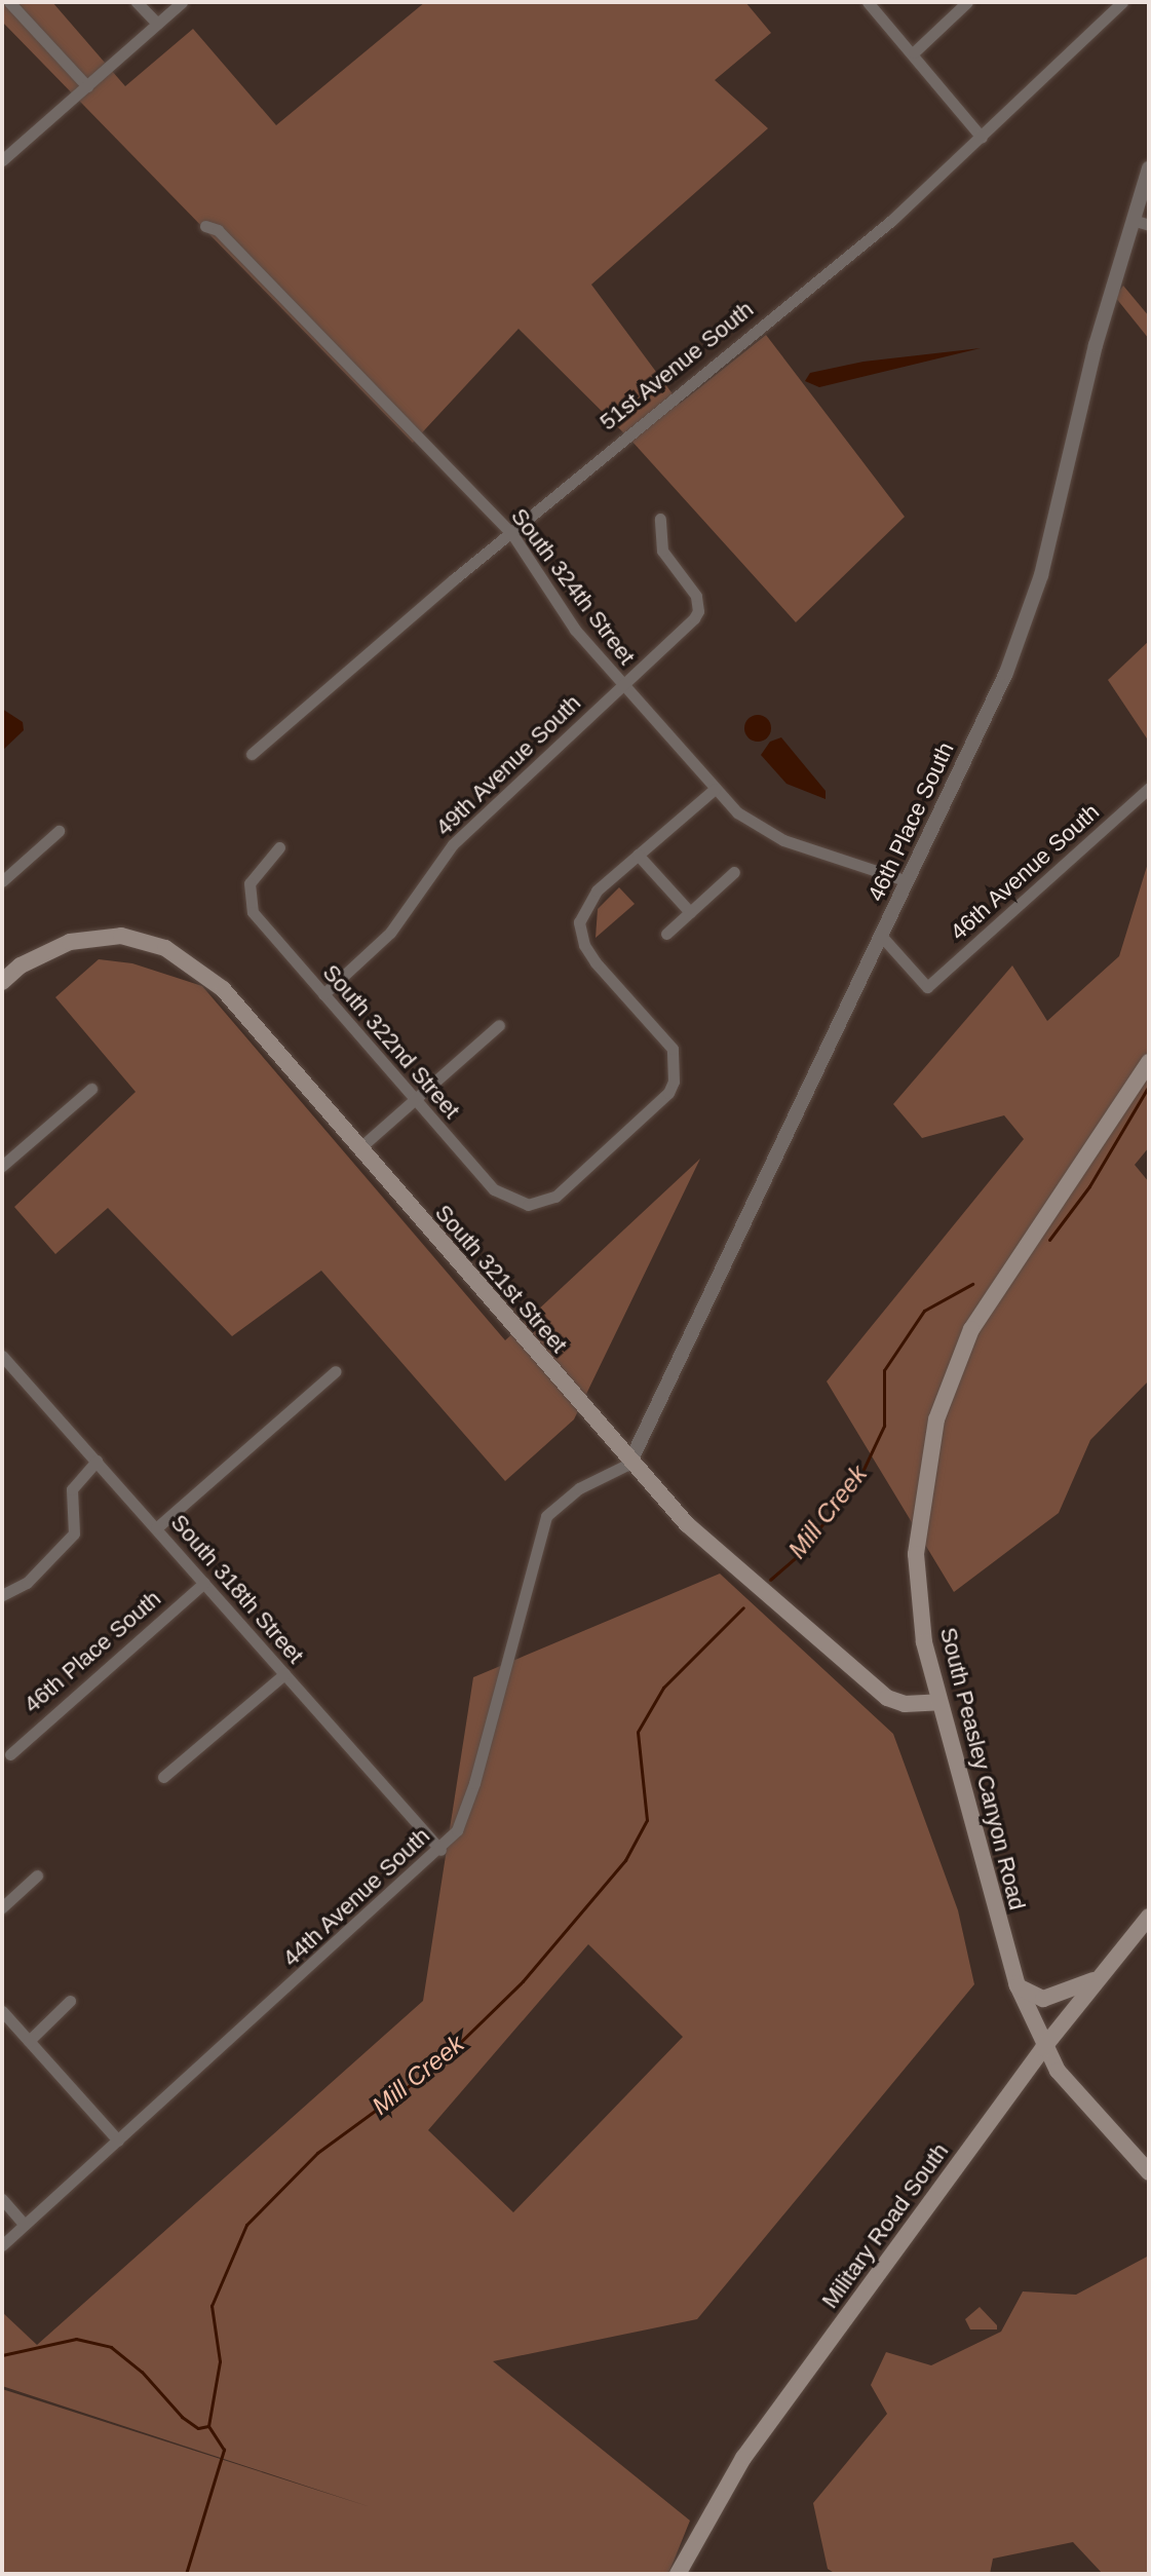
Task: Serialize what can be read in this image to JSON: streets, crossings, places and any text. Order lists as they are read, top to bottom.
{
  "streets": {
    "main road": ["South 321st Street", "South Peasley Canyon Road", "Military Road South"],
    "street": [
      "51st Avenue South",
      "South 324th Street",
      "49th Avenue South",
      "46th Place South",
      "46th Avenue South",
      "South 322nd Street",
      "South 318th Street",
      "44th Avenue South"
    ]
  },
  "crossings": [
    ["51st Avenue South", "South 324th Street"],
    ["South 324th Street", "49th Avenue South"],
    ["South 324th Street", "46th Place South"],
    ["49th Avenue South", "South 322nd Street"],
    ["46th Place South", "46th Avenue South"],
    ["46th Place South", "South 321st Street"],
    ["46th Place South", "South 318th Street"],
    ["46th Place South", "44th Avenue South"],
    ["South 321st Street", "South Peasley Canyon Road"],
    ["South 321st Street", "44th Avenue South"],
    ["South 318th Street", "44th Avenue South"],
    ["South Peasley Canyon Road", "Military Road South"]
  ],
  "water": ["Mill Creek"]
}
